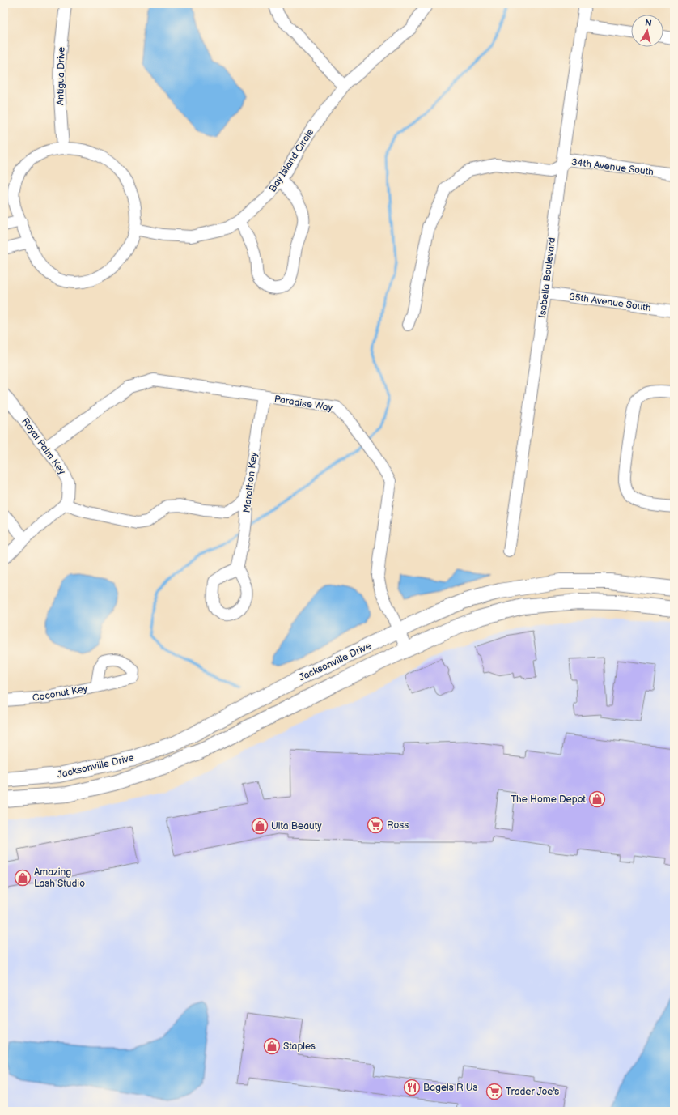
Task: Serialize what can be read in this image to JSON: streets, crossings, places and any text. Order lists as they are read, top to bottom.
{
  "streets": {
    "street": [
      "Antigua Drive",
      "Bay Island Circle",
      "34th Avenue South",
      "Isabella Boulevard",
      "35th Avenue South",
      "Paradise Way",
      "Royal Palm Key",
      "Marathon Key",
      "Jacksonville Drive",
      "Coconut Key"
    ]
  },
  "crossings": [
    ["34th Avenue South", "Isabella Boulevard"],
    ["Isabella Boulevard", "35th Avenue South"],
    ["Paradise Way", "Royal Palm Key"],
    ["Paradise Way", "Marathon Key"],
    ["Paradise Way", "Jacksonville Drive"]
  ],
  "places": {
    "shop": [
      "The Home Depot",
      "Ulta Beauty",
      "Amazing Lash Studio",
      "Staples"
    ],
    "supermarket": ["Ross", "Trader Joe's"],
    "restaurant": ["Bagels R Us"]
  },
  "north": "top"
}
